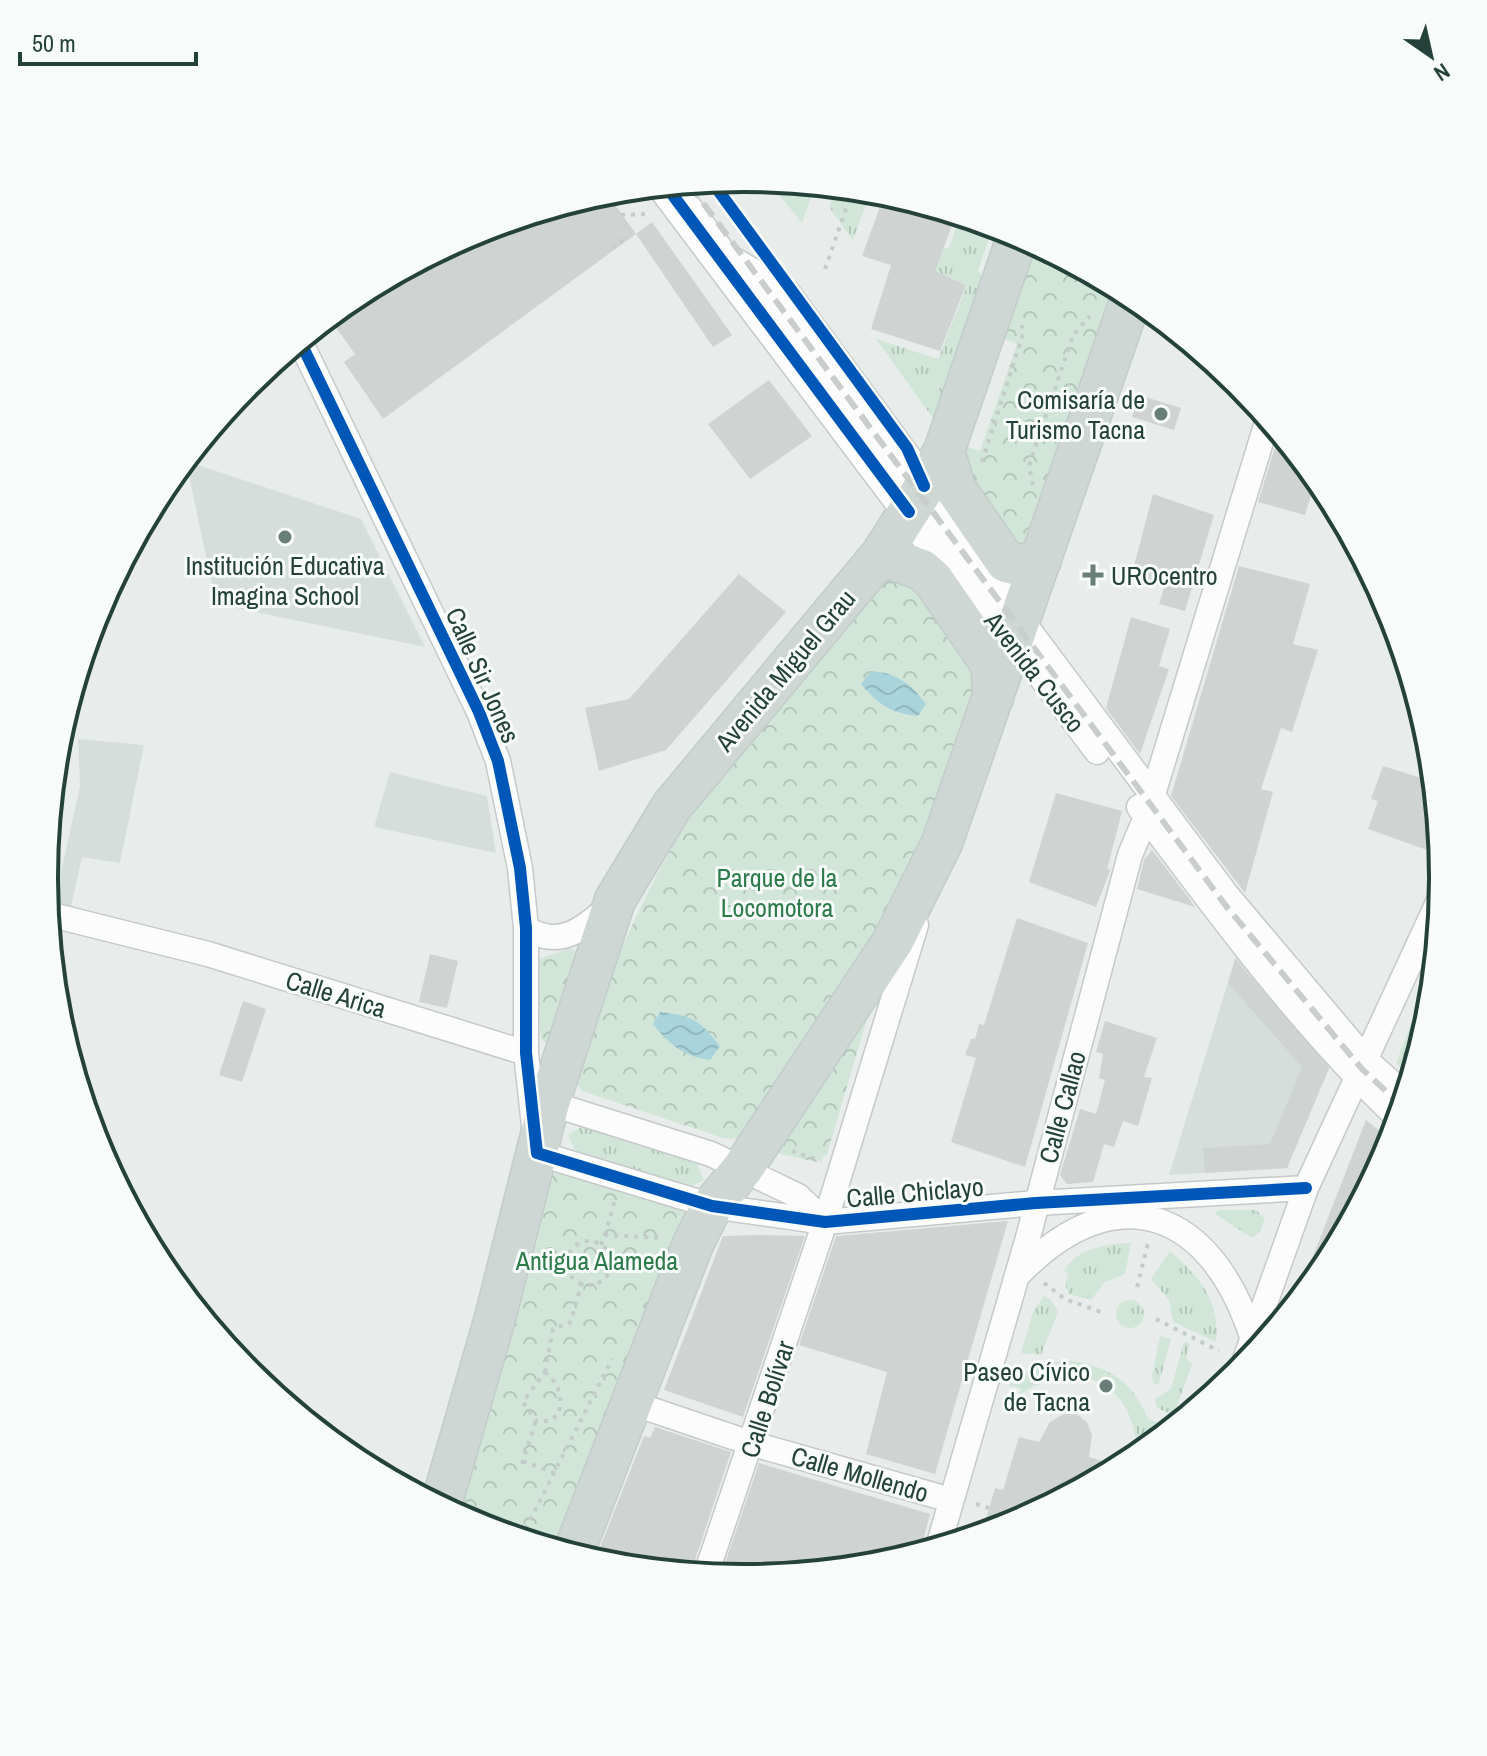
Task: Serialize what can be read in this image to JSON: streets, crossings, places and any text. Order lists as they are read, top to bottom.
{
  "streets": {
    "main road": ["Avenida Miguel Grau", "Avenida Cusco"],
    "street": [
      "Calle Sir Jones",
      "Calle Arica",
      "Calle Callao",
      "Calle Chiclayo",
      "Calle Bolívar",
      "Calle Mollendo"
    ]
  },
  "crossings": [
    ["Avenida Miguel Grau", "Avenida Cusco"],
    ["Avenida Miguel Grau", "Calle Chiclayo"],
    ["Avenida Cusco", "Calle Callao"],
    ["Calle Sir Jones", "Calle Arica"],
    ["Calle Callao", "Calle Chiclayo"],
    ["Calle Callao", "Calle Mollendo"],
    ["Calle Chiclayo", "Calle Bolívar"],
    ["Calle Bolívar", "Calle Mollendo"]
  ],
  "parks": ["Parque de la Locomotora", "Antigua Alameda"],
  "places": {
    "other": ["Comisaría de Turismo Tacna", "Institución Educativa Imagina School", "Paseo Cívico de Tacna"],
    "health": ["UROcentro"]
  },
  "scale_bar": "50 m",
  "north": "bottom right"
}
